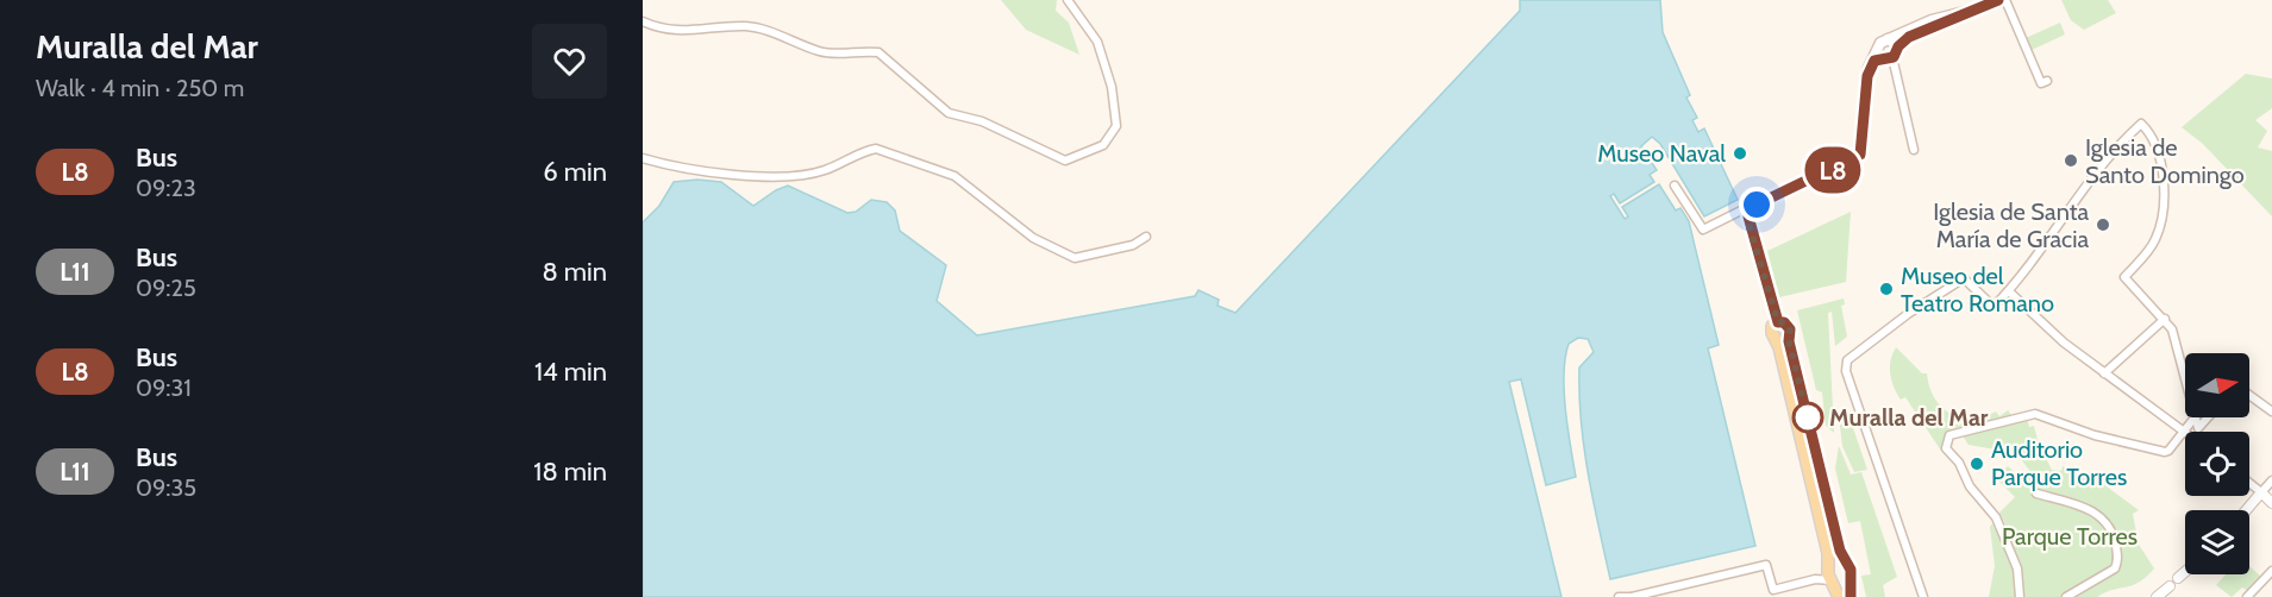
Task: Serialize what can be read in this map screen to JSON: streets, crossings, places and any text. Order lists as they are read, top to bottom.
{
  "parks": ["Parque Torres"],
  "places": [
    "Museo Naval",
    "Iglesia de Santo Domingo",
    "Iglesia de Santa María de Gracia",
    "Museo del Teatro Romano",
    "Muralla del Mar",
    "Auditorio Parque Torres"
  ],
  "lines": ["bus line L8"],
  "north": "right",
  "page": {
    "heading": ["Muralla del Mar", "Walk · 4 min · 250 m"],
    "on_map": "L8",
    "list": [
      {
        "mark": "L8",
        "name": "Bus",
        "note": "09:23",
        "value": "6 min"
      },
      {
        "mark": "L11",
        "name": "Bus",
        "note": "09:25",
        "value": "8 min"
      },
      {
        "mark": "L8",
        "name": "Bus",
        "note": "09:31",
        "value": "14 min"
      },
      {
        "mark": "L11",
        "name": "Bus",
        "note": "09:35",
        "value": "18 min"
      }
    ]
  }
}
